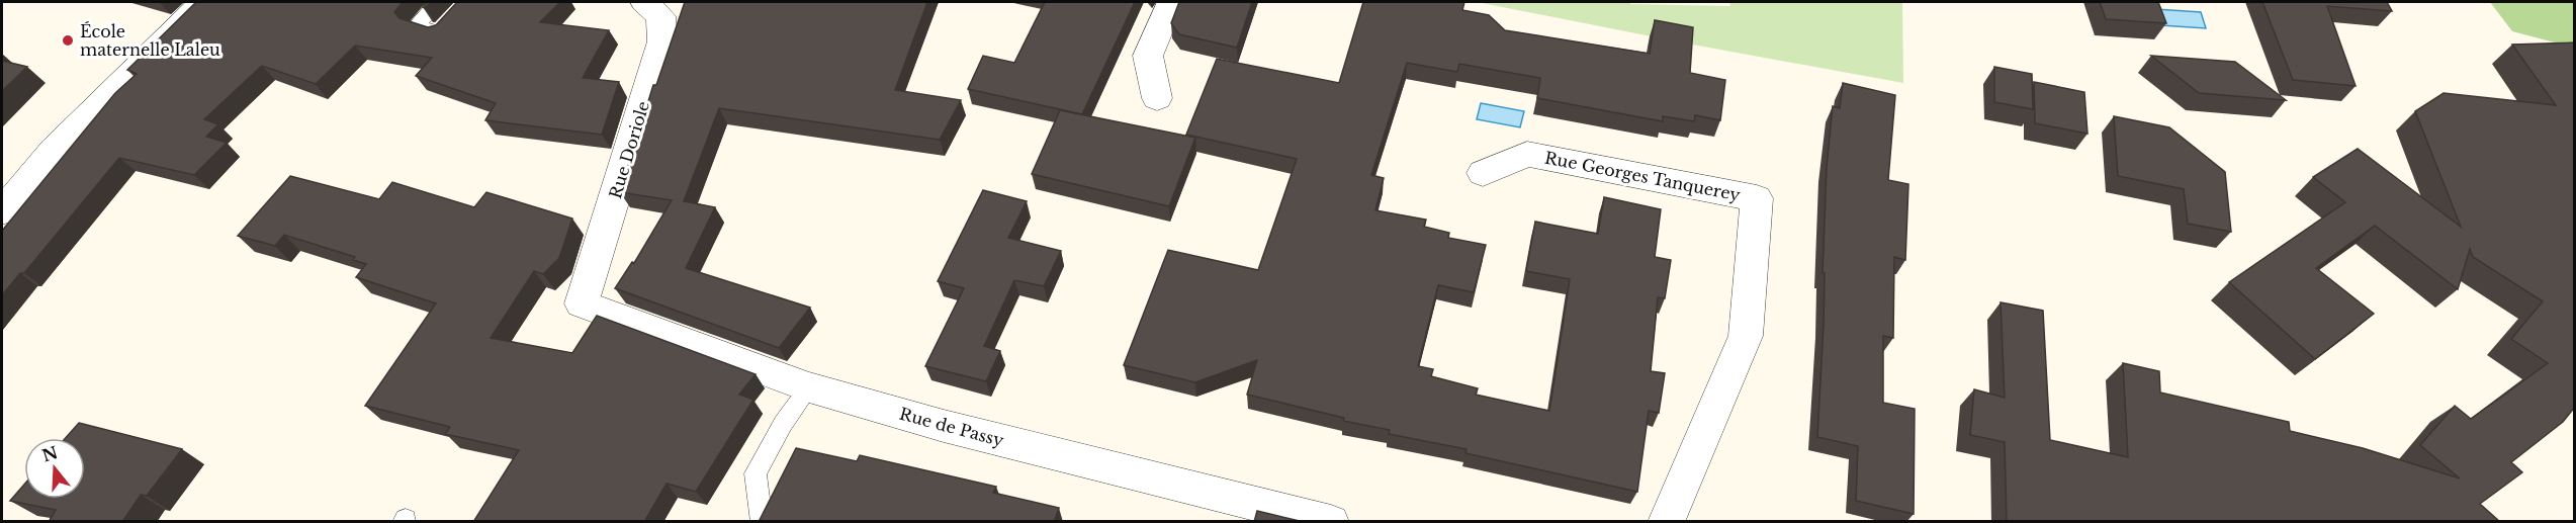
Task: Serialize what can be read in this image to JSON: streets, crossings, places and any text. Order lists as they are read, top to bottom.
{
  "streets": {
    "street": ["Rue Doriole", "Rue Georges Tanquerey", "Rue de Passy"]
  },
  "crossings": [
    ["Rue Doriole", "Rue de Passy"]
  ],
  "places": ["École maternelle Laleu"],
  "north": "top"
}
